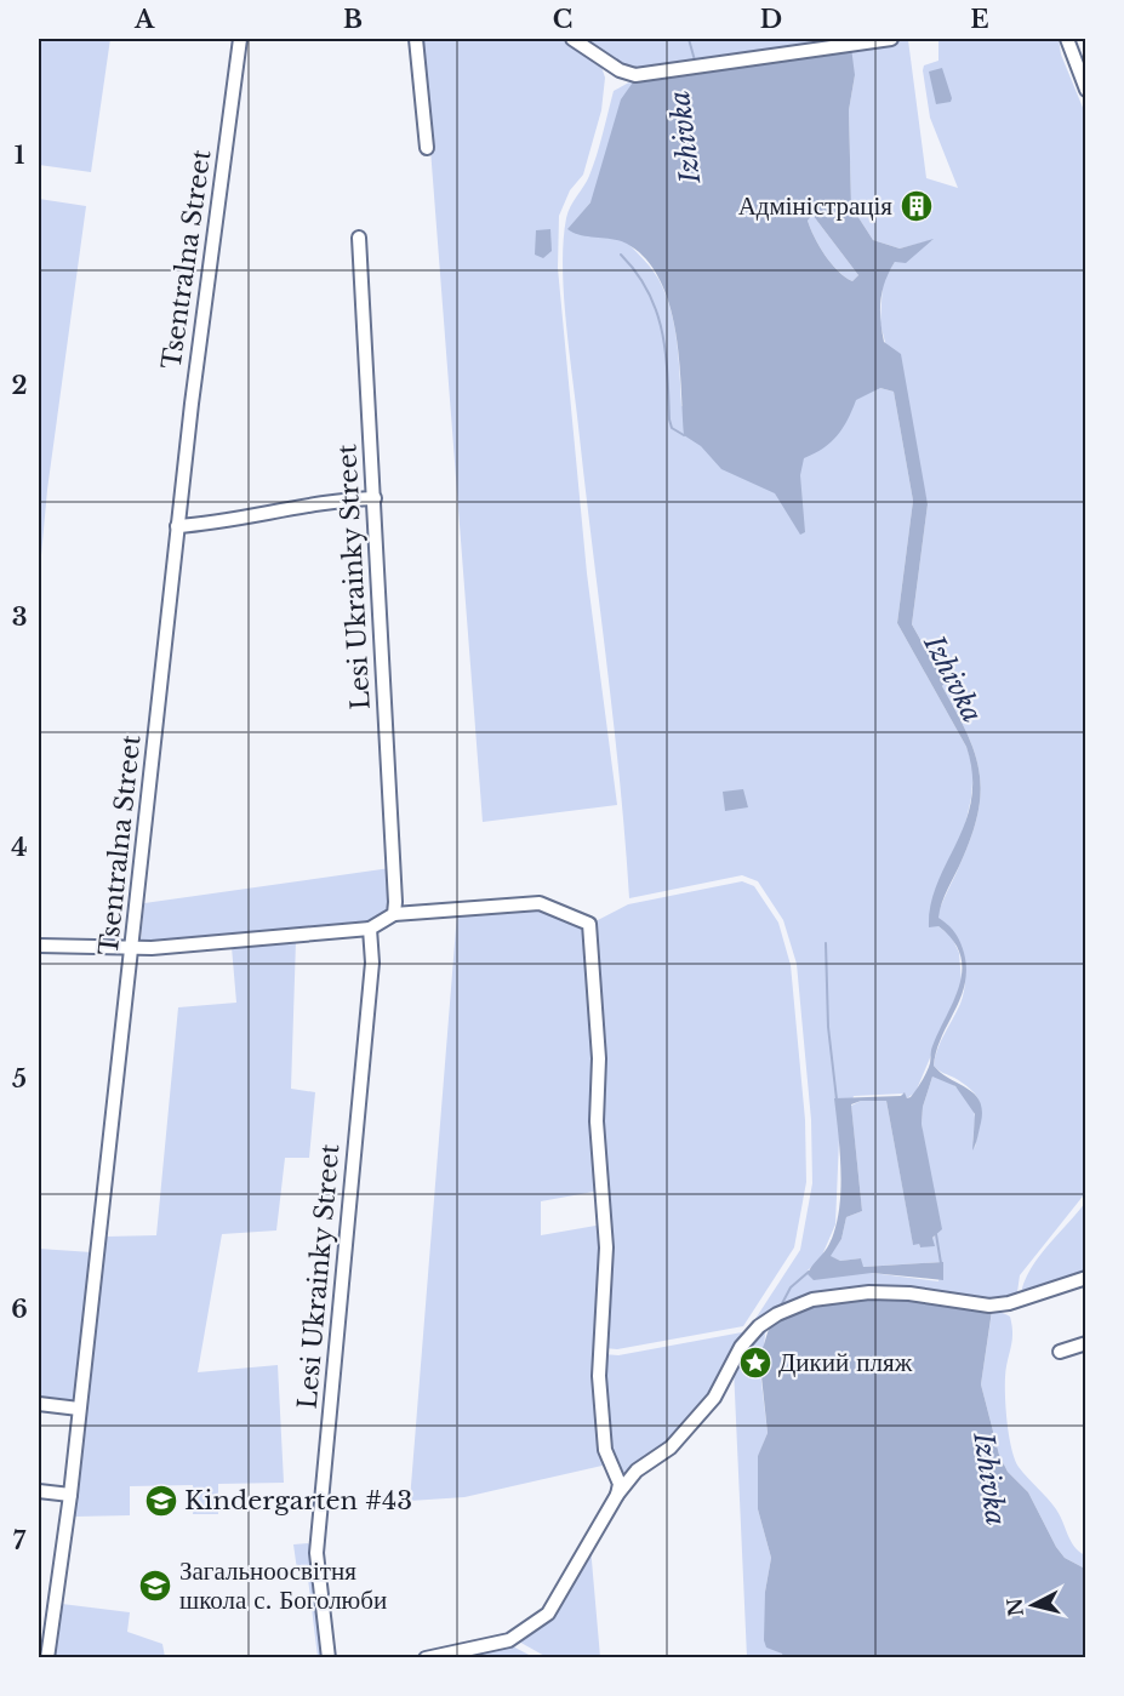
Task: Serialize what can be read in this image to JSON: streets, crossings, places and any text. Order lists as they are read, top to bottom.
{
  "streets": {
    "street": ["Tsentralna Street", "Lesi Ukrainky Street"]
  },
  "water": ["Izhivka"],
  "places": {
    "building": ["Адміністрація"],
    "place": ["Дикий пляж"],
    "school or university": ["Kindergarten #43", "Загальноосвітня школа с. Боголюби"]
  },
  "north": "left",
  "grid": {
    "columns": [
      "A",
      "B",
      "C",
      "D",
      "E"
    ],
    "rows": [
      "1",
      "2",
      "3",
      "4",
      "5",
      "6",
      "7"
    ]
  }
}
